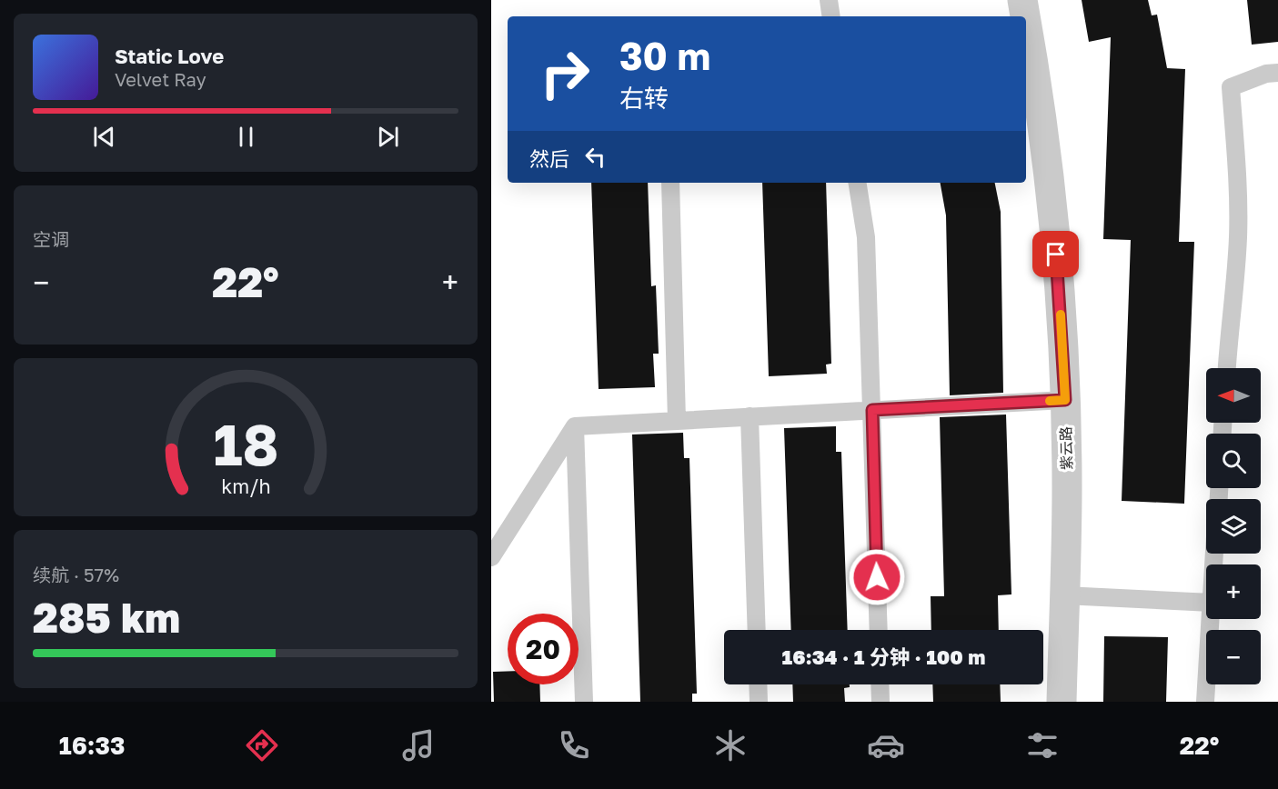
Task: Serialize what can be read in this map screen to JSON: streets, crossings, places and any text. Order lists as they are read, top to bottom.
{
  "streets": {
    "street": ["紫云路"]
  },
  "north": "left",
  "page": {
    "turn": ["30 m", "右转"],
    "song": ["Static Love", "Velvet Ray"],
    "then": "然后",
    "tile": [
      "空调",
      ["续航 · 57%", "285 km"]
    ],
    "heat": ["−", "22°", "+"],
    "map_buttons": ["+", "−"],
    "limit": "20",
    "trip": "16:34 · 1 分钟 · 100 m",
    "tabs": ["16:33", "22°"],
    "gauge": ["18", "km/h"]
  }
}
